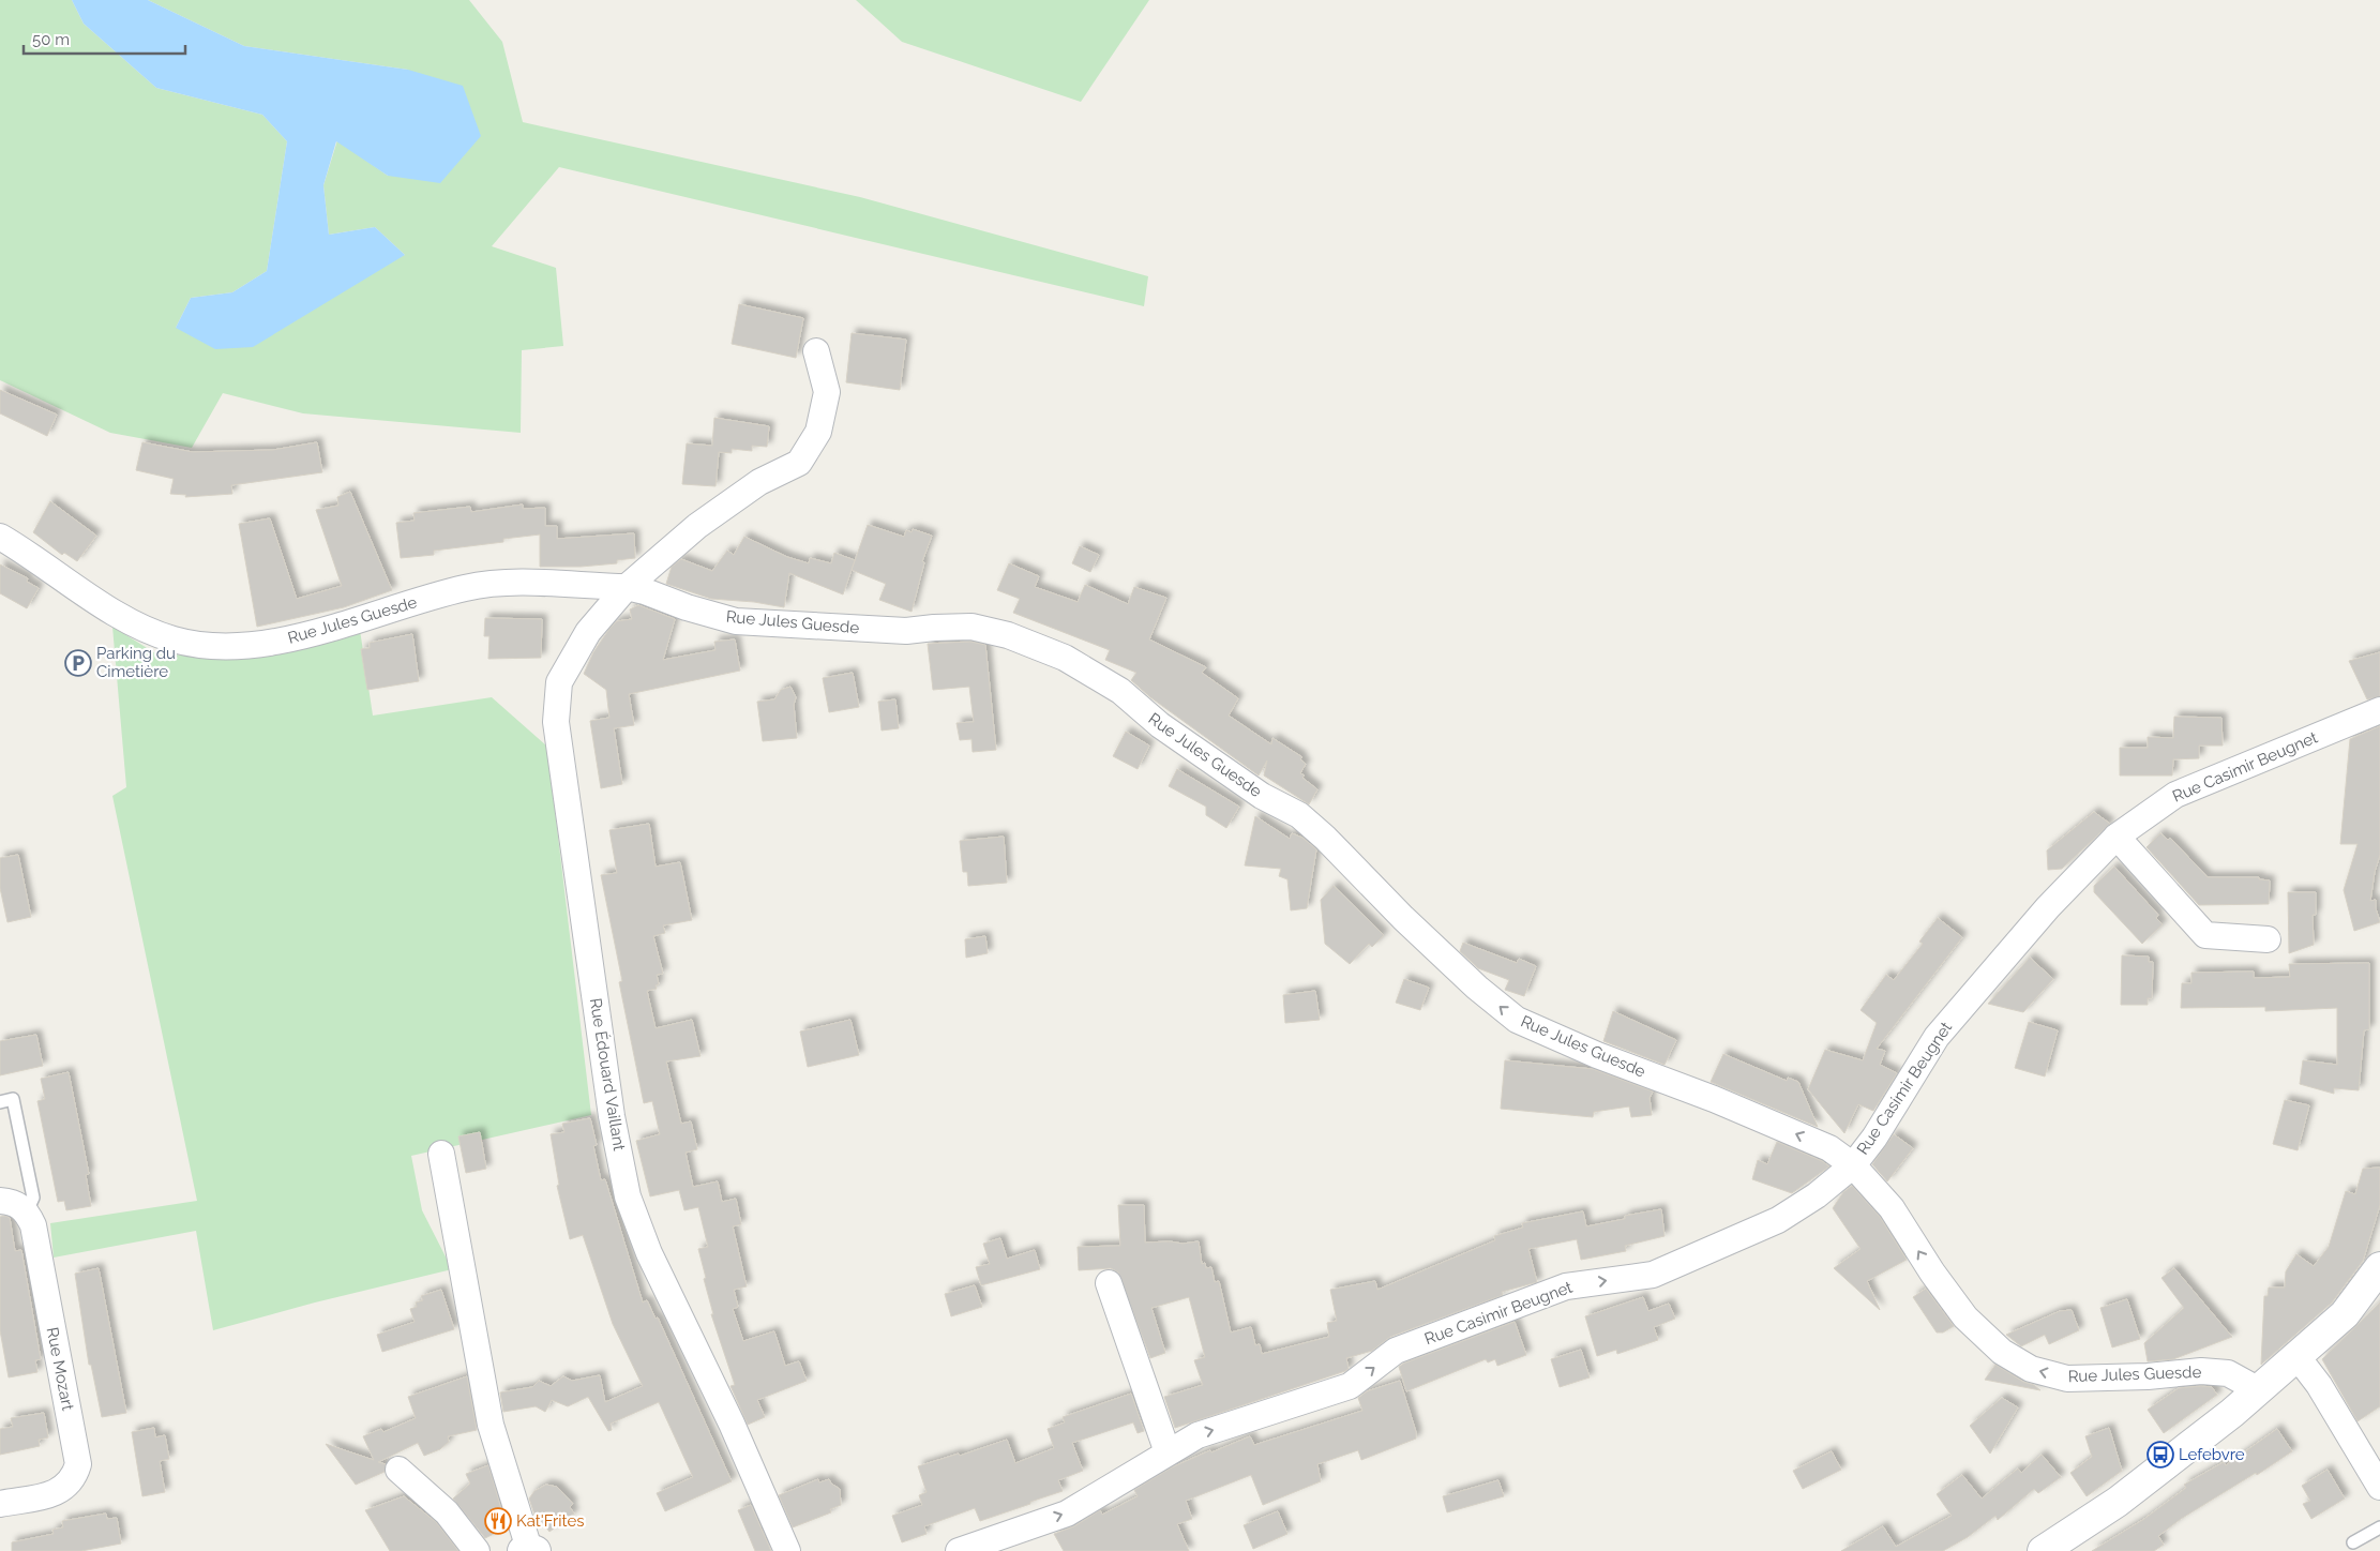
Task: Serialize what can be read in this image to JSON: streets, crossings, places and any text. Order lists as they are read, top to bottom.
{
  "streets": {
    "street": [
      "Rue Jules Guesde",
      "Rue Casimir Beugnet",
      "Rue Édouard Vaillant",
      "Rue Mozart"
    ]
  },
  "crossings": [
    ["Rue Jules Guesde", "Rue Casimir Beugnet"],
    ["Rue Jules Guesde", "Rue Édouard Vaillant"]
  ],
  "one_way": ["Rue Jules Guesde", "Rue Casimir Beugnet"],
  "places": {
    "parking": ["Parking du Cimetière"],
    "bus stop": ["Lefebvre"],
    "restaurant": ["Kat'Frites"]
  },
  "scale_bar": "50 m"
}
